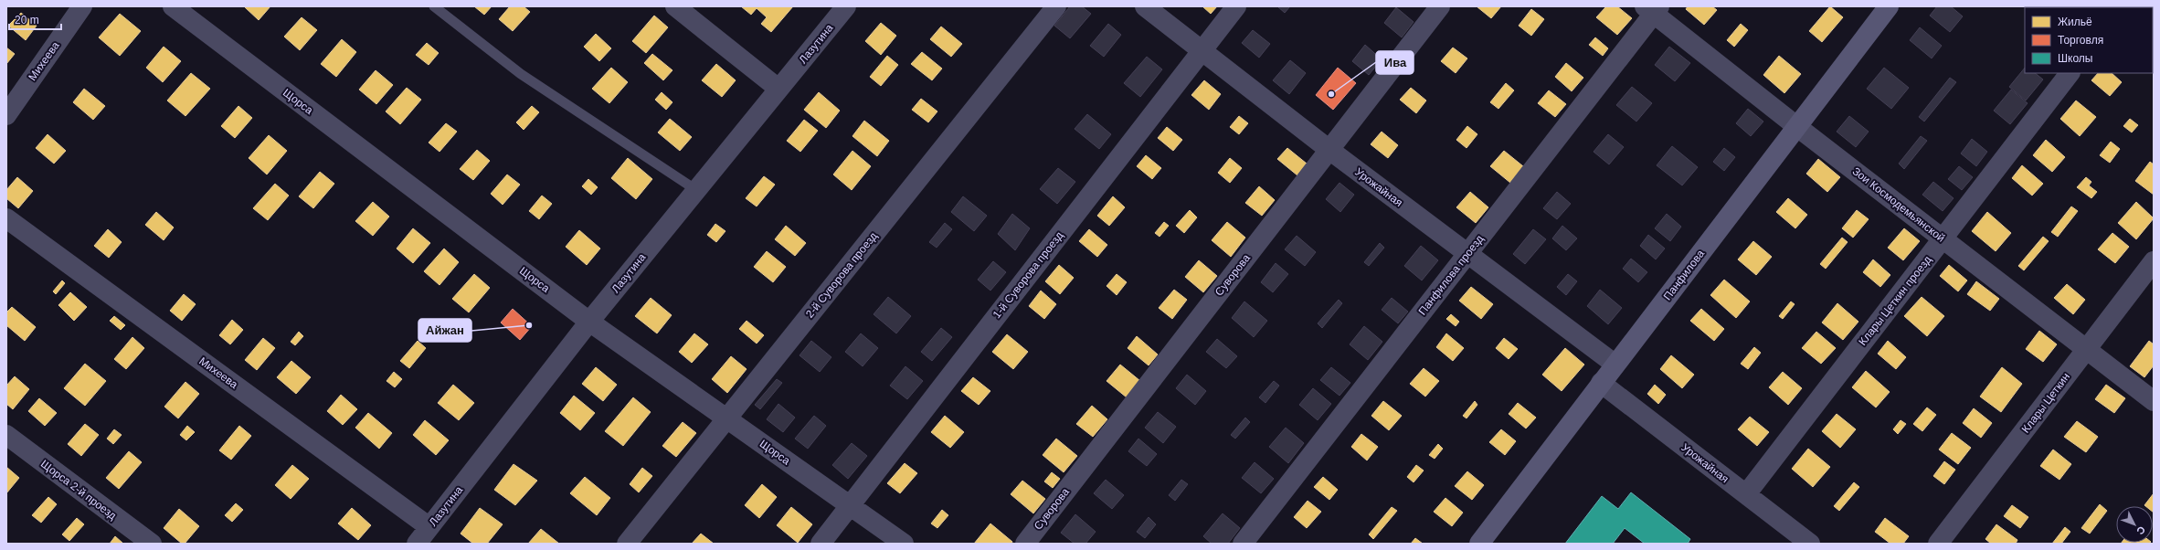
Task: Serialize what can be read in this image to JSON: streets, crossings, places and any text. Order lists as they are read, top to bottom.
{
  "streets": {
    "street": [
      "Лазутина",
      "Михеева",
      "Щорса",
      "Урожайная",
      "Зои Космодемьянской",
      "2-й Суворова проезд",
      "1-й Суворова проезд",
      "Суворова",
      "Панфилова проезд",
      "Панфилова",
      "Клары Цеткин проезд",
      "Клары Цеткин",
      "Щорса 2-й проезд"
    ]
  },
  "crossings": [
    ["Лазутина", "Михеева"],
    ["Лазутина", "Щорса"],
    ["Щорса", "2-й Суворова проезд"],
    ["Щорса", "1-й Суворова проезд"],
    ["Урожайная", "1-й Суворова проезд"],
    ["Урожайная", "Суворова"],
    ["Урожайная", "Панфилова проезд"],
    ["Урожайная", "Панфилова"],
    ["Урожайная", "Клары Цеткин проезд"],
    ["Зои Космодемьянской", "Панфилова проезд"],
    ["Зои Космодемьянской", "Панфилова"],
    ["Зои Космодемьянской", "Клары Цеткин проезд"],
    ["Зои Космодемьянской", "Клары Цеткин"]
  ],
  "places": ["Ива", "Айжан"],
  "legend": ["Жильё", "Торговля", "Школы"],
  "scale_bar": "20 m",
  "north": "bottom right"
}
